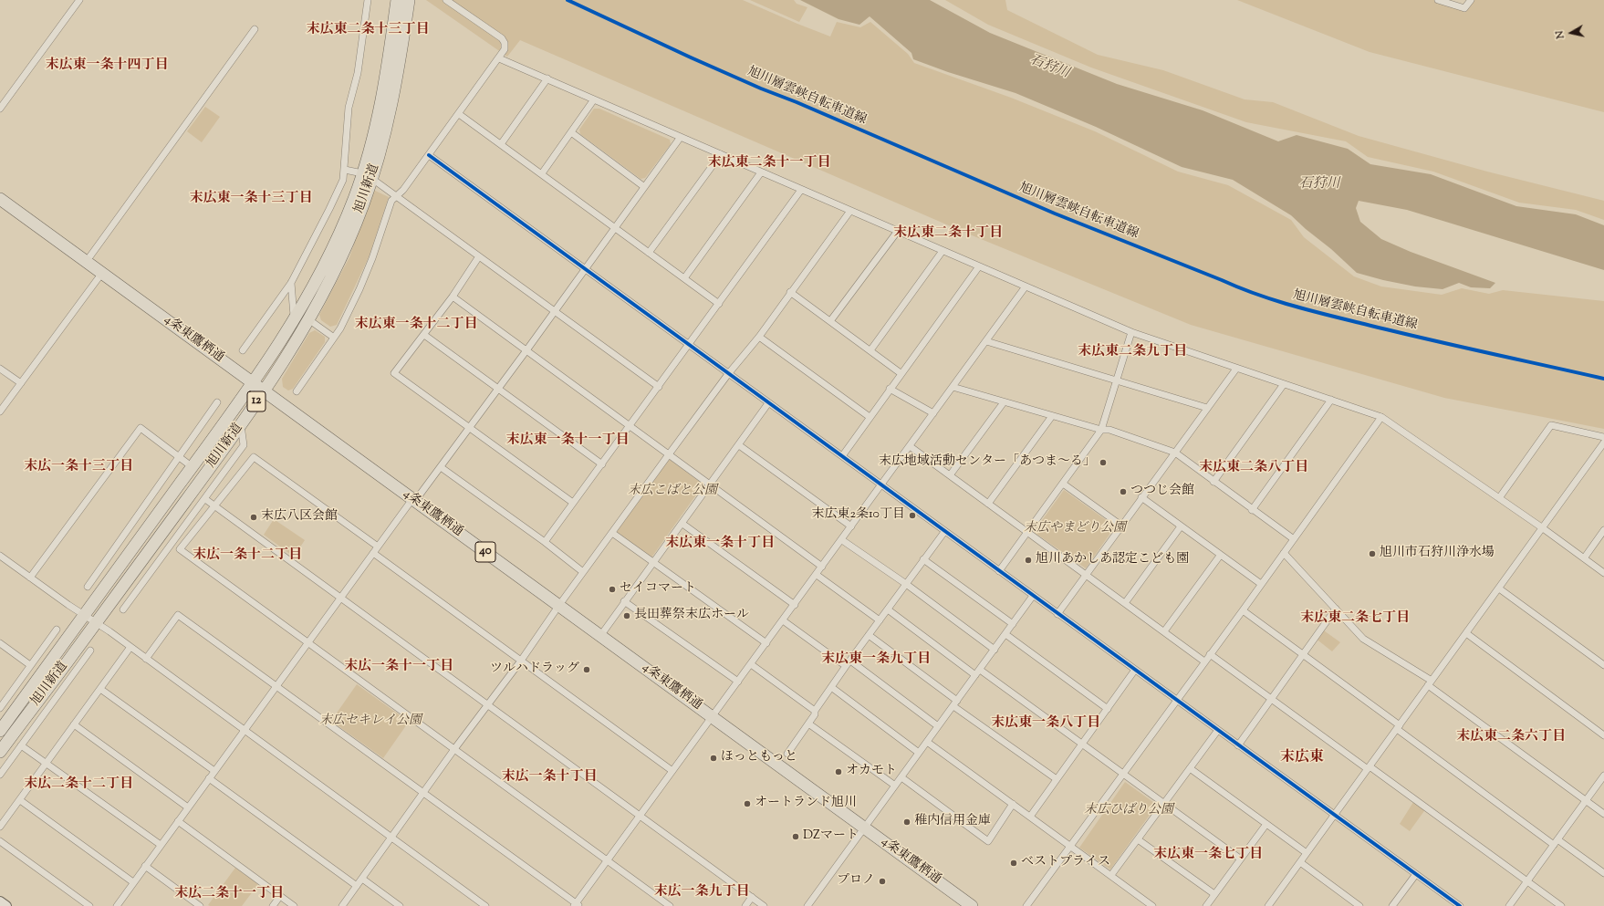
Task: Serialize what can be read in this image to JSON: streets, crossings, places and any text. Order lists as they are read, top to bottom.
{
  "streets": {
    "highway": [
      "旭川新道",
      "4条東鷹栖通",
      "12",
      "40"
    ],
    "cycle path": ["旭川層雲峡自転車道線"]
  },
  "crossings": [
    ["旭川新道", "4条東鷹栖通"]
  ],
  "districts": [
    "末広東二条十三丁目",
    "末広東一条十四丁目",
    "末広東二条十一丁目",
    "末広東一条十三丁目",
    "末広東二条十丁目",
    "末広東一条十二丁目",
    "末広東二条九丁目",
    "末広東一条十一丁目",
    "末広一条十三丁目",
    "末広東二条八丁目",
    "末広東一条十丁目",
    "末広一条十二丁目",
    "末広東二条七丁目",
    "末広東一条九丁目",
    "末広一条十一丁目",
    "末広東一条八丁目",
    "末広東二条六丁目",
    "末広東",
    "末広一条十丁目",
    "末広二条十二丁目",
    "末広東一条七丁目",
    "末広一条九丁目",
    "末広二条十一丁目"
  ],
  "water": ["石狩川"],
  "parks": [
    "末広こばと公園",
    "末広やまどり公園",
    "末広セキレイ公園",
    "末広ひばり公園"
  ],
  "places": [
    "末広地域活動センター「あつま～る」",
    "つつじ会館",
    "末広東2条10丁目",
    "末広八区会館",
    "旭川市石狩川浄水場",
    "旭川あかしあ認定こども園",
    "セイコマート",
    "長田葬祭末広ホール",
    "ツルハドラッグ",
    "ほっともっと",
    "オカモト",
    "オートランド旭川",
    "稚内信用金庫",
    "DZマート",
    "ベストプライス",
    "プロノ"
  ],
  "north": "left"
}
